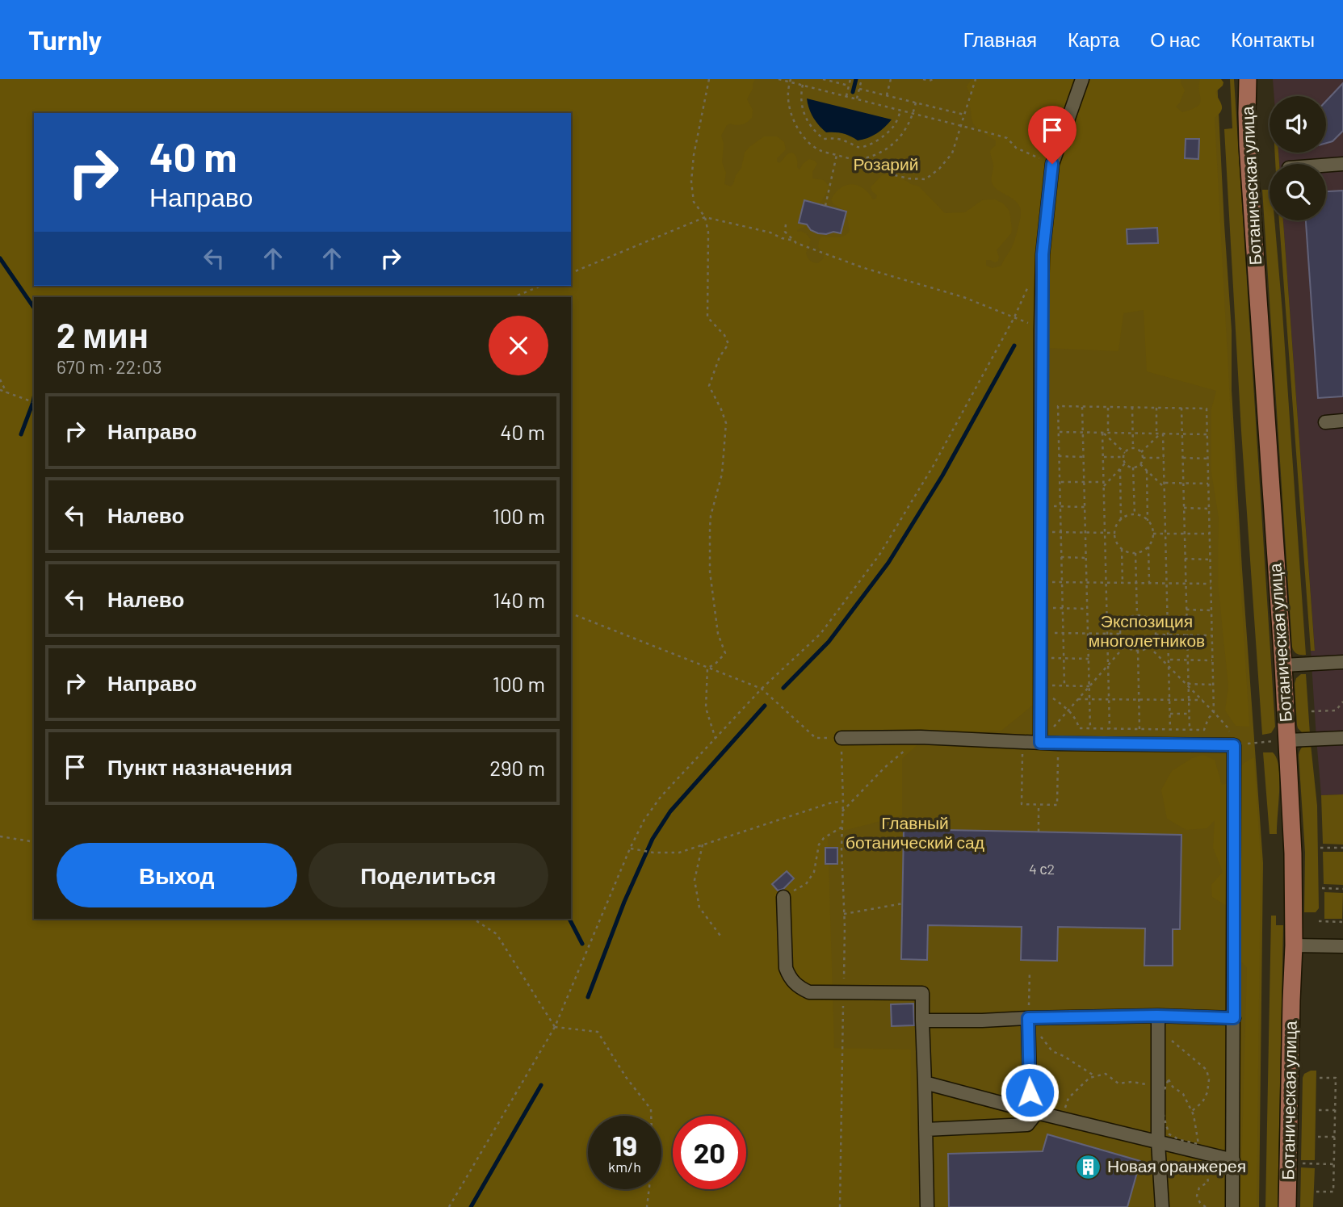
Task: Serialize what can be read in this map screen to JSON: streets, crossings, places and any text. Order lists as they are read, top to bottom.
{
  "streets": {
    "main road": ["Ботаническая улица"]
  },
  "parks": ["Розарий", "Экспозиция многолетников", "Главный ботанический сад"],
  "places": {
    "building": ["Новая оранжерея"]
  },
  "house_numbers": ["4 с2"],
  "page": {
    "header": "Turnly",
    "nav": [
      "Главная",
      "Карта",
      "О нас",
      "Контакты"
    ],
    "turn": ["40 m", "Направо"],
    "heading": ["2 мин", "670 m · 22:03"],
    "list": [
      {
        "name": "Направо",
        "value": "40 m"
      },
      {
        "name": "Налево",
        "value": "100 m"
      },
      {
        "name": "Налево",
        "value": "140 m"
      },
      {
        "name": "Направо",
        "value": "100 m"
      },
      {
        "name": "Пункт назначения",
        "value": "290 m"
      }
    ],
    "buttons": ["Выход", "Поделиться"],
    "speed": "19 km/h",
    "limit": "20"
  }
}
